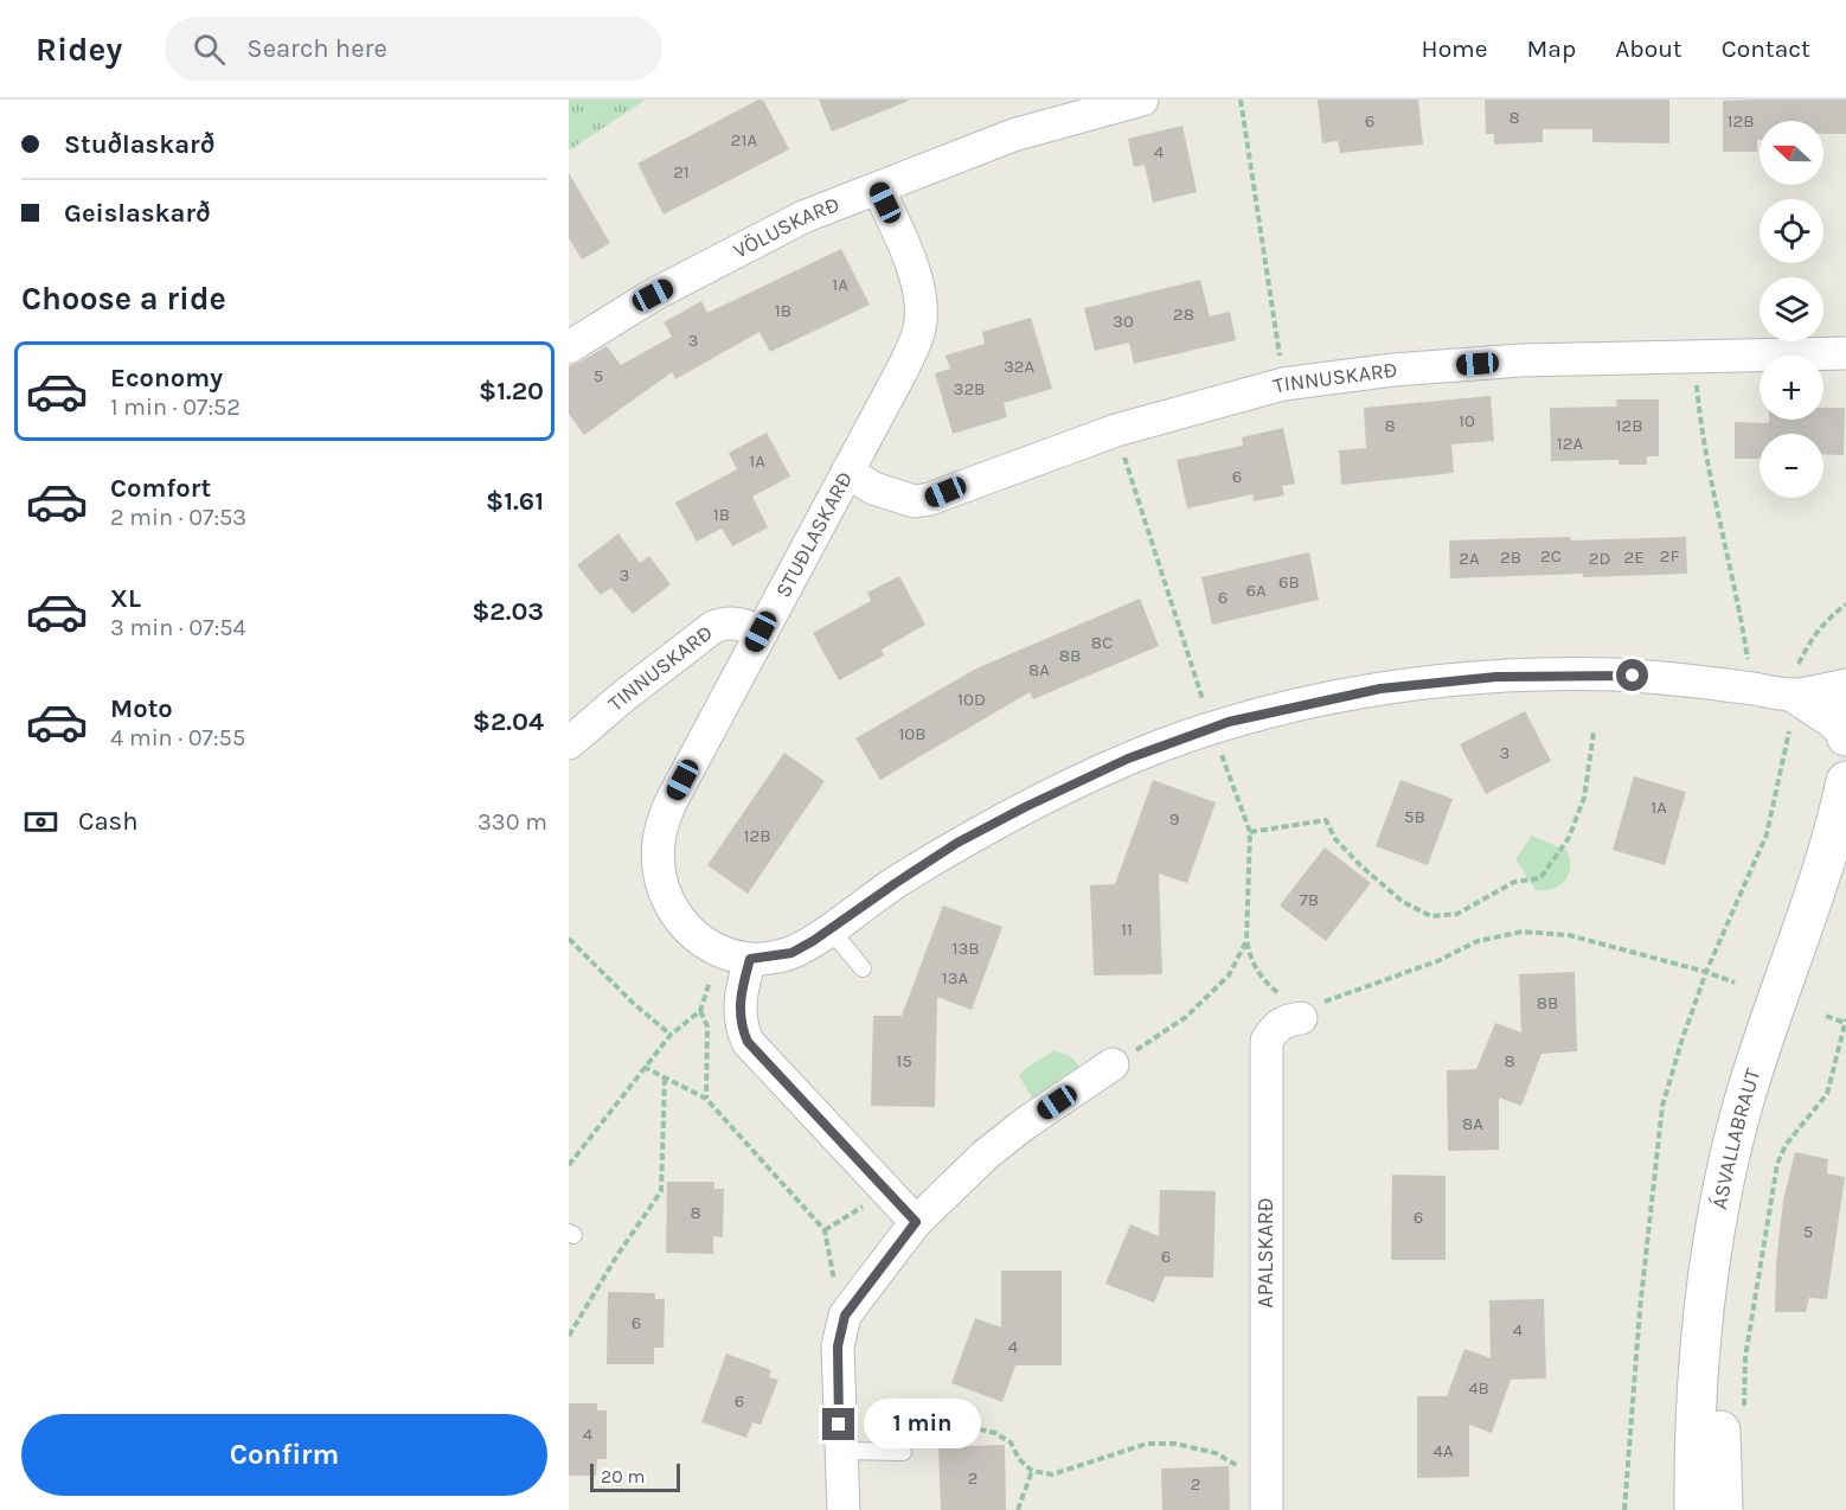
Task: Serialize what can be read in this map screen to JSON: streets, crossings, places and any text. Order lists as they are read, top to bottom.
{
  "streets": {
    "main road": ["ÁSVALLABRAUT"],
    "street": [
      "VÖLUSKARÐ",
      "TINNUSKARÐ",
      "STUÐLASKARÐ",
      "APALSKARÐ"
    ]
  },
  "crossings": [
    ["VÖLUSKARÐ", "STUÐLASKARÐ"],
    ["TINNUSKARÐ", "STUÐLASKARÐ"]
  ],
  "house_numbers": [
    "8",
    "6",
    "12B",
    "21A",
    "4",
    "21",
    "1A",
    "1B",
    "28",
    "30",
    "3",
    "32A",
    "5",
    "32B",
    "10",
    "8",
    "12B",
    "12A",
    "1A",
    "6",
    "1B",
    "2C",
    "2F",
    "2B",
    "2E",
    "2A",
    "2D",
    "3",
    "6B",
    "6A",
    "6",
    "8C",
    "8B",
    "8A",
    "10D",
    "10B",
    "3",
    "1A",
    "5B",
    "9",
    "12B",
    "7B",
    "11",
    "13B",
    "13A",
    "8B",
    "15",
    "8",
    "8A",
    "8",
    "6",
    "5",
    "6",
    "6",
    "4",
    "4",
    "4B",
    "6",
    "4",
    "4A",
    "2",
    "2"
  ],
  "scale_bar": "20 m",
  "north": "left",
  "page": {
    "header": "Ridey",
    "search": "Search here",
    "nav": [
      "Home",
      "Map",
      "About",
      "Contact"
    ],
    "banner": ["Stuðlaskarð", "Geislaskarð"],
    "map_buttons": ["+", "−"],
    "heading": "Choose a ride",
    "list": [
      {
        "name": "Economy",
        "note": "1 min · 07:52",
        "value": "$1.20"
      },
      {
        "name": "Comfort",
        "note": "2 min · 07:53",
        "value": "$1.61"
      },
      {
        "name": "XL",
        "note": "3 min · 07:54",
        "value": "$2.03"
      },
      {
        "name": "Moto",
        "note": "4 min · 07:55",
        "value": "$2.04"
      }
    ],
    "pay": ["Cash", "330 m"],
    "bubble": "1 min",
    "buttons": "Confirm",
    "scale": "20 m"
  }
}
